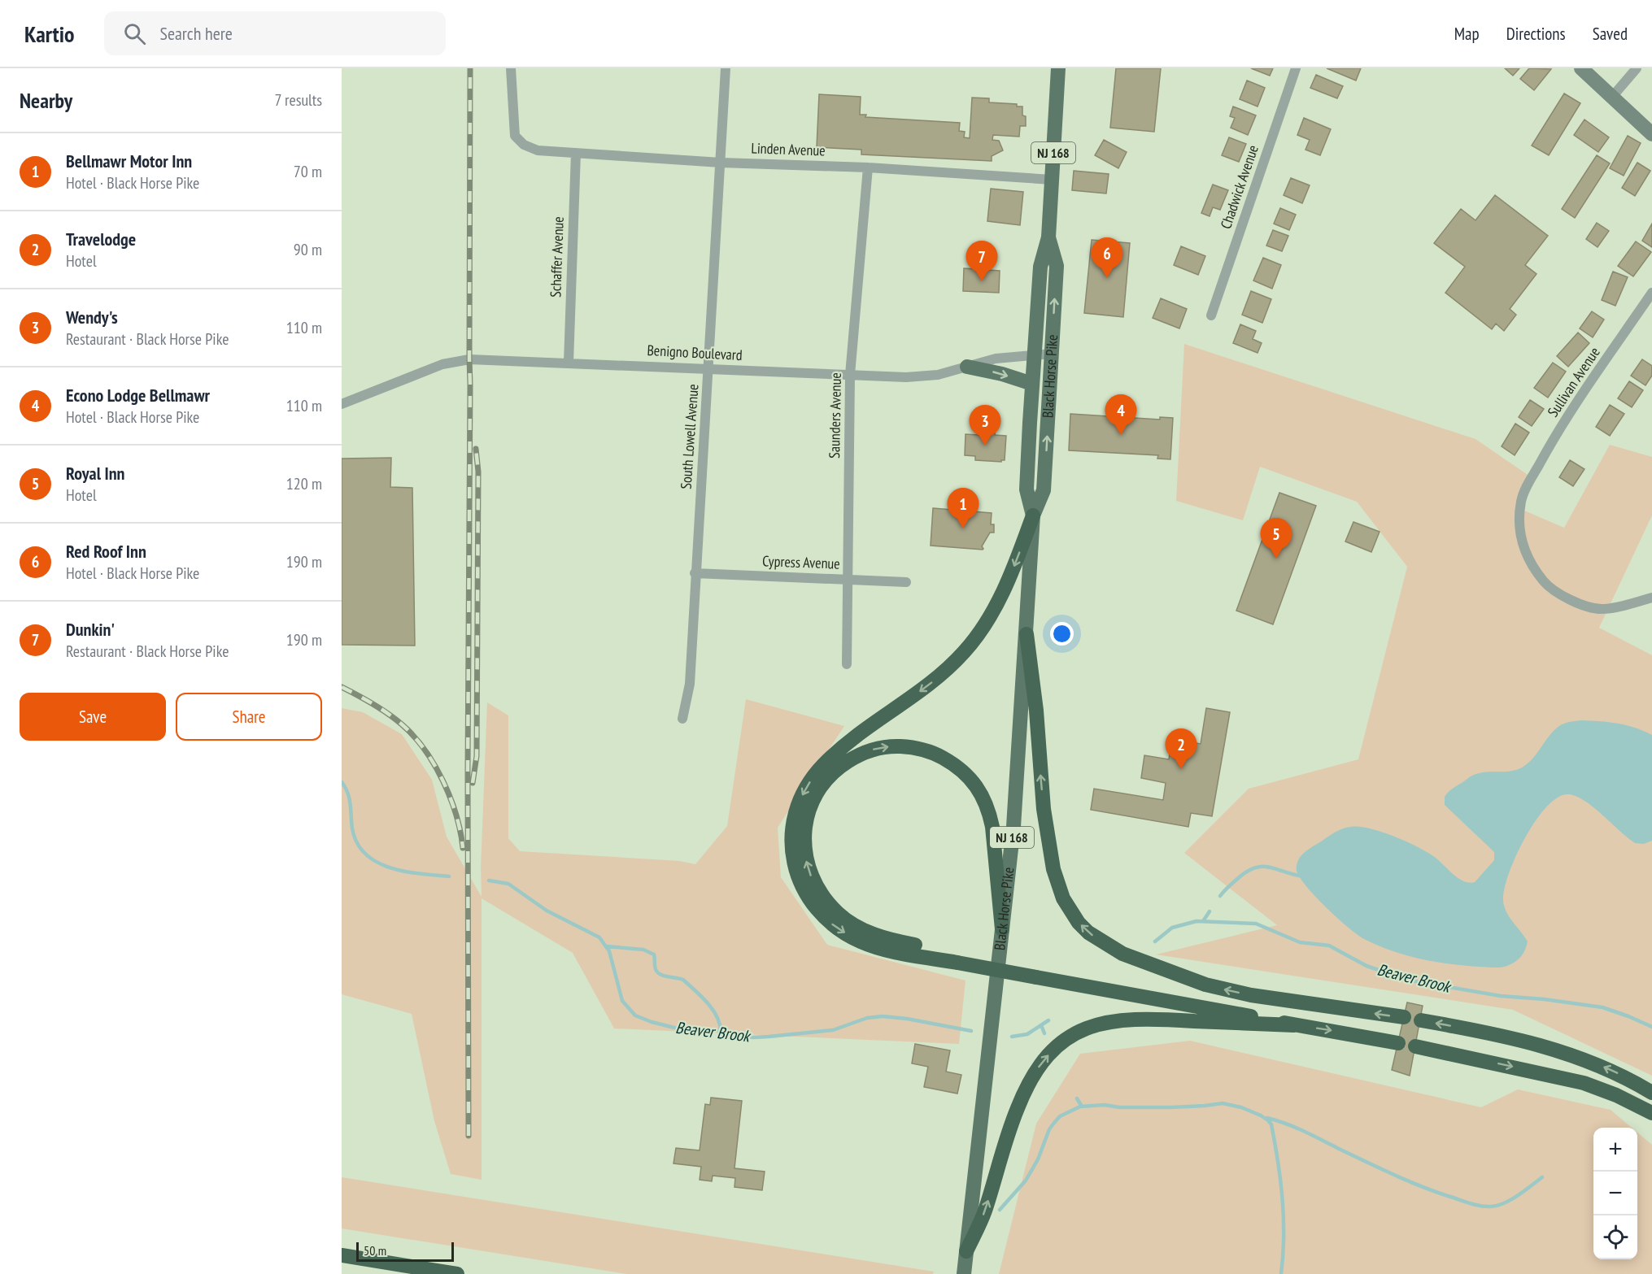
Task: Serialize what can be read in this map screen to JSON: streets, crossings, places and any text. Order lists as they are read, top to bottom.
{
  "streets": {
    "main road": ["NJ 168", "Black Horse Pike"],
    "street": [
      "Linden Avenue",
      "Chadwick Avenue",
      "Schaffer Avenue",
      "Benigno Boulevard",
      "Sullivan Avenue",
      "Saunders Avenue",
      "South Lowell Avenue",
      "Cypress Avenue"
    ]
  },
  "crossings": [
    ["Linden Avenue", "Schaffer Avenue"],
    ["Linden Avenue", "Black Horse Pike"],
    ["Linden Avenue", "Saunders Avenue"],
    ["Linden Avenue", "South Lowell Avenue"],
    ["Schaffer Avenue", "Benigno Boulevard"],
    ["Benigno Boulevard", "Black Horse Pike"],
    ["Benigno Boulevard", "Saunders Avenue"],
    ["Benigno Boulevard", "South Lowell Avenue"],
    ["Saunders Avenue", "Cypress Avenue"],
    ["South Lowell Avenue", "Cypress Avenue"]
  ],
  "water": ["Beaver Brook"],
  "scale_bar": "50 m",
  "page": {
    "header": "Kartio",
    "search": "Search here",
    "nav": ["Map", "Directions", "Saved"],
    "heading": ["Nearby", "7 results"],
    "list": [
      {
        "mark": "1",
        "name": "Bellmawr Motor Inn",
        "note": "Hotel · Black Horse Pike",
        "value": "70 m"
      },
      {
        "mark": "2",
        "name": "Travelodge",
        "note": "Hotel",
        "value": "90 m"
      },
      {
        "mark": "3",
        "name": "Wendy's",
        "note": "Restaurant · Black Horse Pike",
        "value": "110 m"
      },
      {
        "mark": "4",
        "name": "Econo Lodge Bellmawr",
        "note": "Hotel · Black Horse Pike",
        "value": "110 m"
      },
      {
        "mark": "5",
        "name": "Royal Inn",
        "note": "Hotel",
        "value": "120 m"
      },
      {
        "mark": "6",
        "name": "Red Roof Inn",
        "note": "Hotel · Black Horse Pike",
        "value": "190 m"
      },
      {
        "mark": "7",
        "name": "Dunkin'",
        "note": "Restaurant · Black Horse Pike",
        "value": "190 m"
      }
    ],
    "pins": [
      "6",
      "7",
      "4",
      "3",
      "1",
      "5",
      "2"
    ],
    "buttons": ["Save", "Share"],
    "map_buttons": ["+", "−"],
    "scale": "50 m"
  }
}
